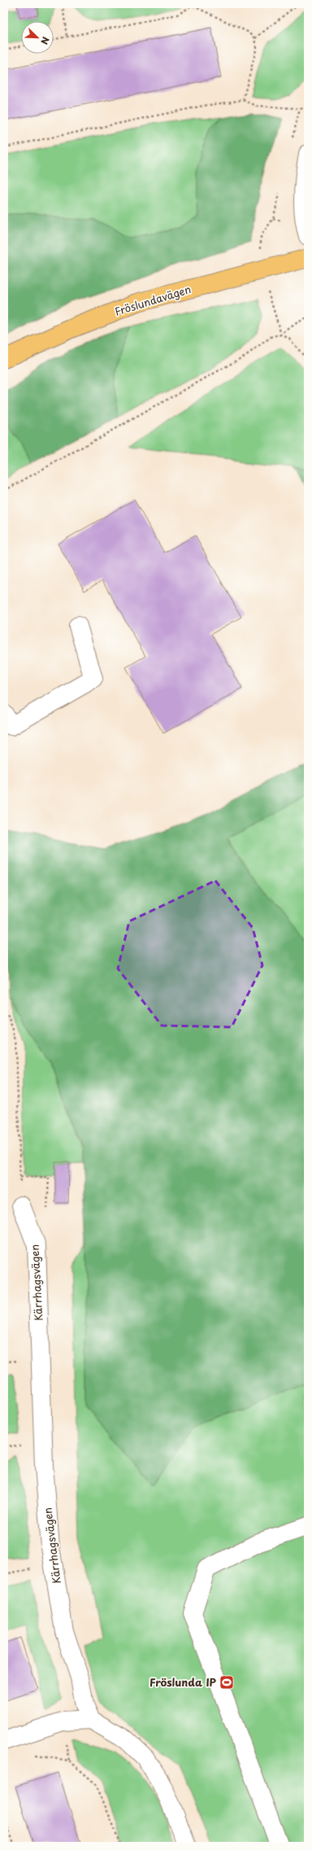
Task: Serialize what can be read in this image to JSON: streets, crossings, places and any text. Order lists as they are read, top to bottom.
{
  "streets": {
    "main road": ["Fröslundavägen"],
    "street": ["Kärrhagsvägen"]
  },
  "places": {
    "sports": ["Fröslunda IP"]
  },
  "north": "bottom right"
}
